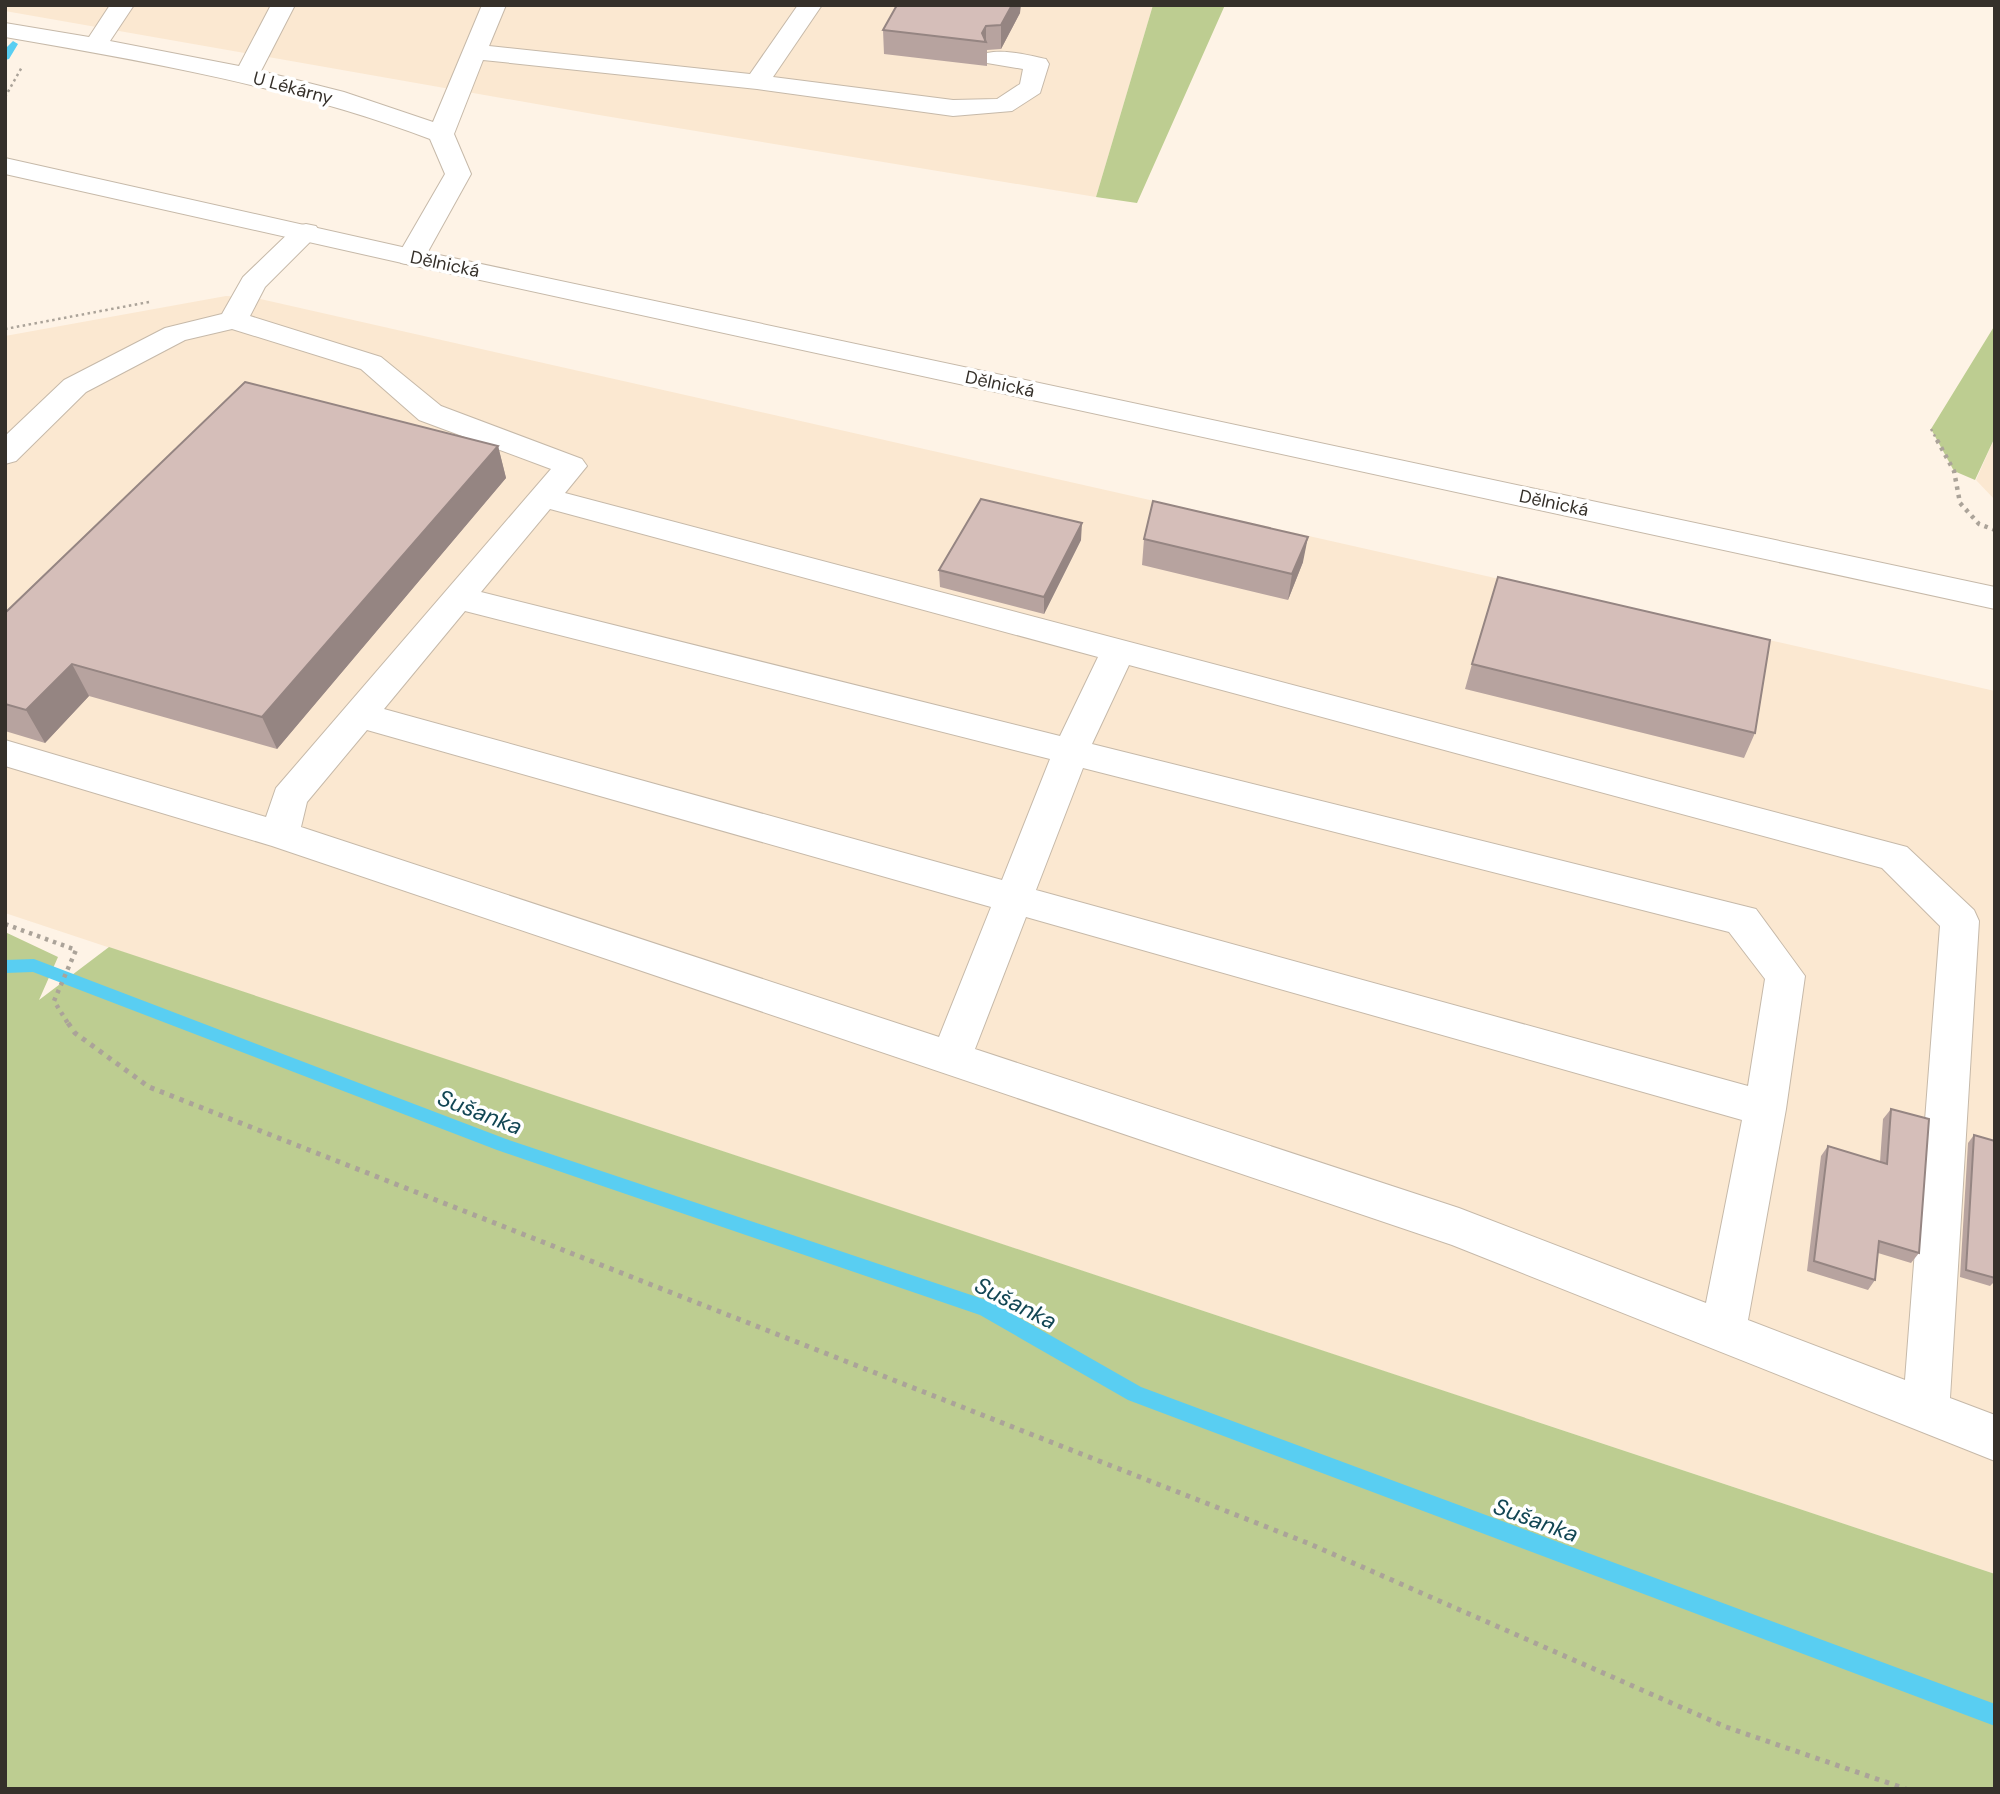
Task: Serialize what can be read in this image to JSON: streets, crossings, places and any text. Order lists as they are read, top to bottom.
{
  "streets": {
    "main road": ["U Lékárny", "Dělnická"]
  },
  "water": ["Sušanka"]
}
